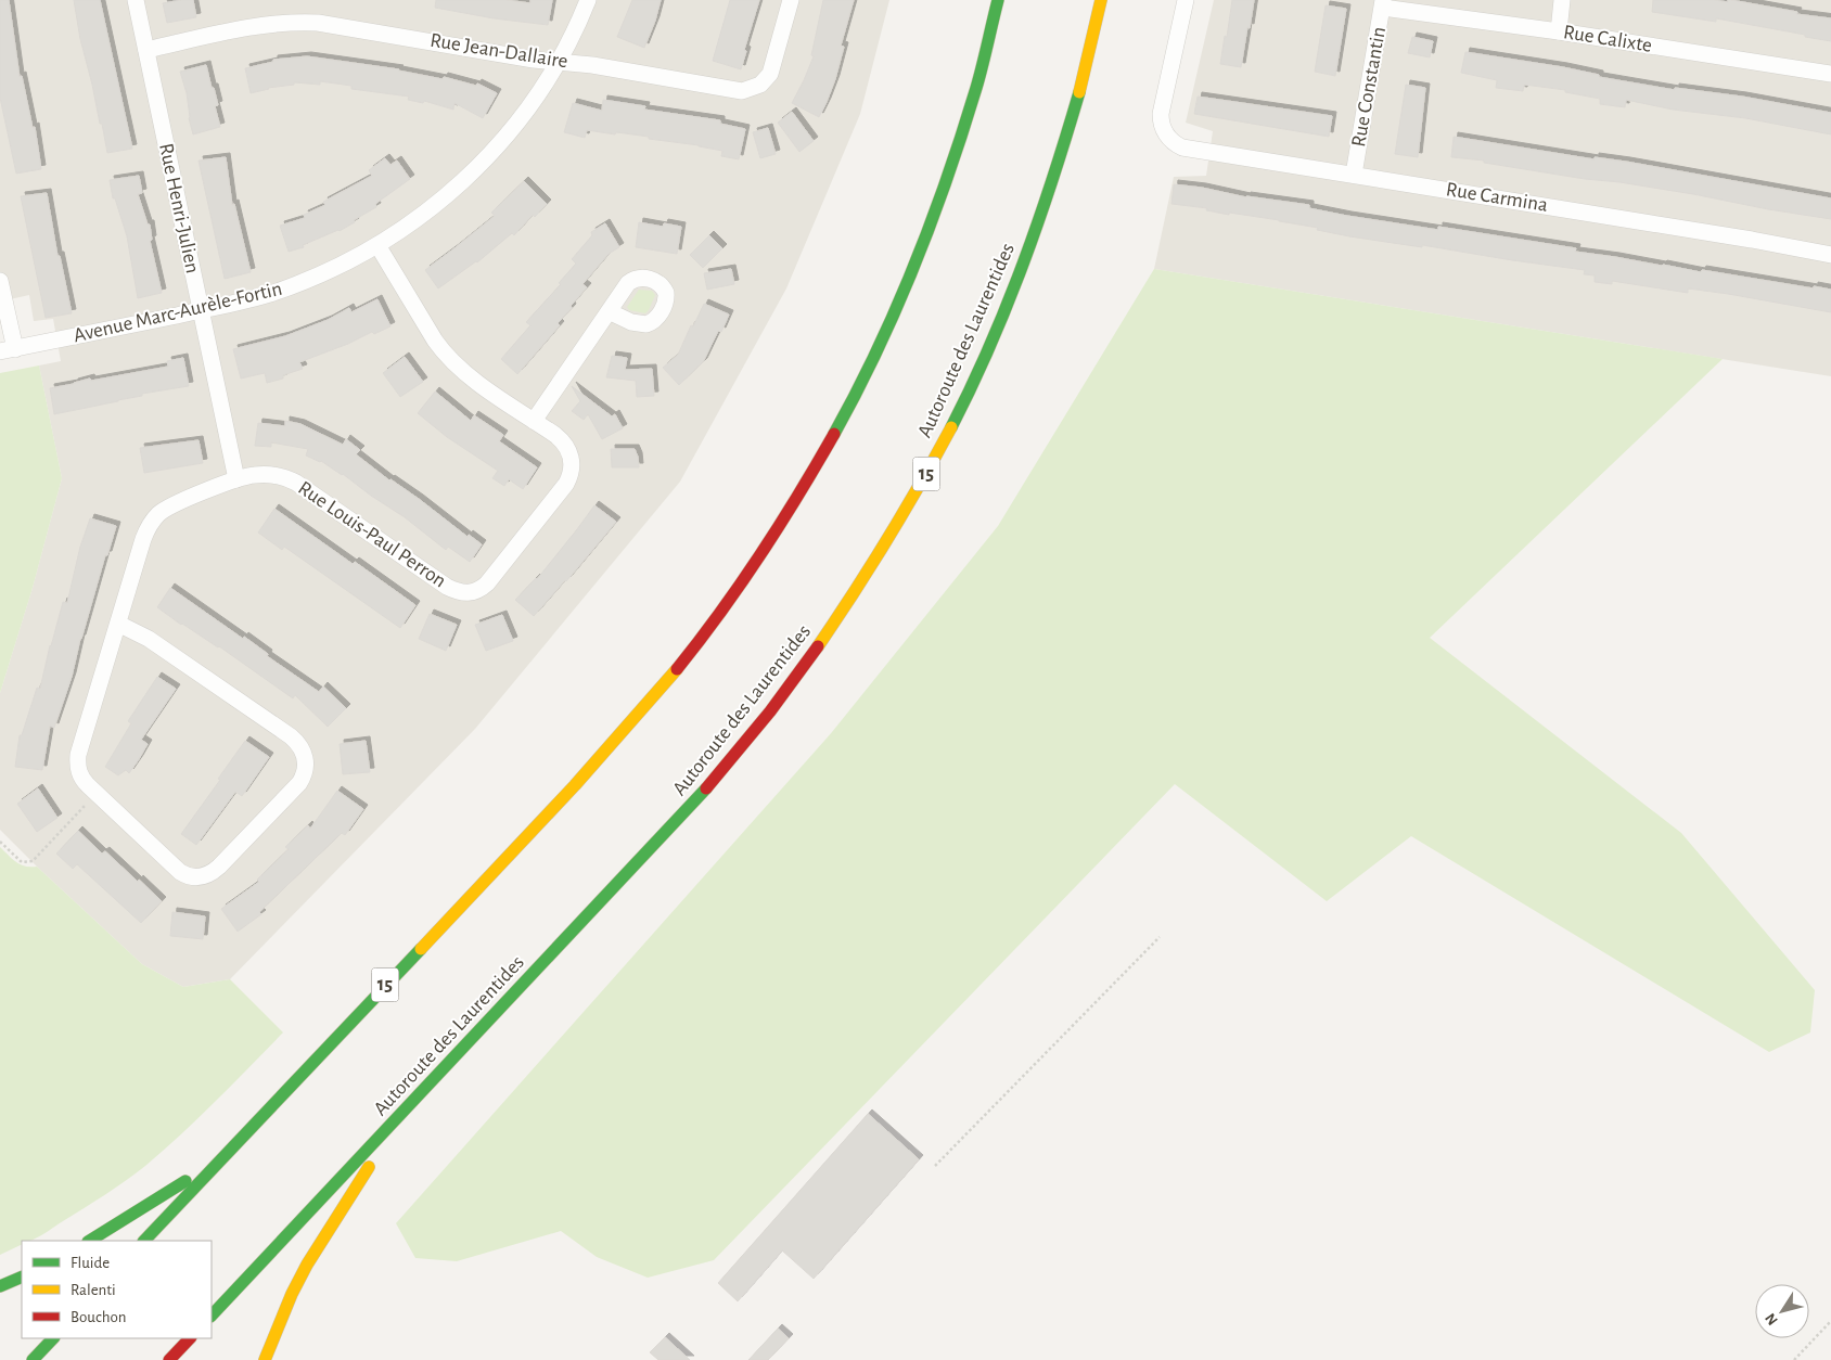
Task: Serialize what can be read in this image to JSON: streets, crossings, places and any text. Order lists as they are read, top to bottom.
{
  "streets": {
    "highway": ["Autoroute des Laurentides", "15"],
    "street": [
      "Rue Calixte",
      "Rue Jean-Dallaire",
      "Rue Constantin",
      "Rue Carmina",
      "Rue Henri-Julien",
      "Avenue Marc-Aurèle-Fortin",
      "Rue Louis-Paul Perron"
    ]
  },
  "crossings": [
    ["Rue Calixte", "Rue Constantin"],
    ["Rue Jean-Dallaire", "Rue Henri-Julien"],
    ["Rue Jean-Dallaire", "Avenue Marc-Aurèle-Fortin"],
    ["Rue Constantin", "Rue Carmina"],
    ["Rue Henri-Julien", "Avenue Marc-Aurèle-Fortin"],
    ["Rue Henri-Julien", "Rue Louis-Paul Perron"],
    ["Avenue Marc-Aurèle-Fortin", "Rue Louis-Paul Perron"]
  ],
  "legend": ["Fluide", "Ralenti", "Bouchon"],
  "north": "bottom left"
}
